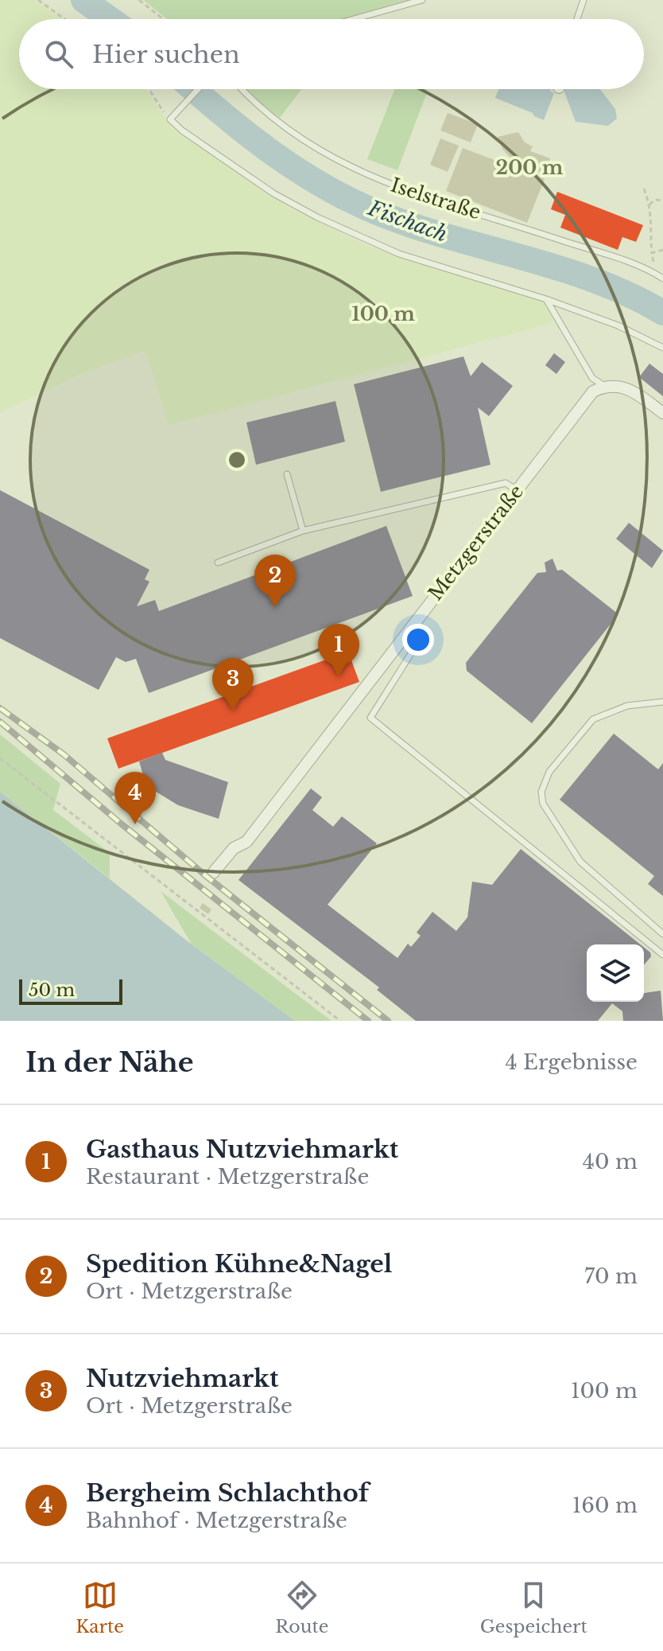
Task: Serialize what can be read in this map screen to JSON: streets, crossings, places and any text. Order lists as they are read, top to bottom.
{
  "streets": {
    "street": ["Metzgerstraße"],
    "lane": ["Iselstraße"]
  },
  "water": ["Fischach"],
  "scale_bar": "50 m",
  "page": {
    "search": "Hier suchen",
    "pins": [
      "2",
      "1",
      "3",
      "4"
    ],
    "scale": "50 m",
    "heading": ["In der Nähe", "4 Ergebnisse"],
    "list": [
      {
        "mark": "1",
        "name": "Gasthaus Nutzviehmarkt",
        "note": "Restaurant · Metzgerstraße",
        "value": "40 m"
      },
      {
        "mark": "2",
        "name": "Spedition Kühne&Nagel",
        "note": "Ort · Metzgerstraße",
        "value": "70 m"
      },
      {
        "mark": "3",
        "name": "Nutzviehmarkt",
        "note": "Ort · Metzgerstraße",
        "value": "100 m"
      },
      {
        "mark": "4",
        "name": "Bergheim Schlachthof",
        "note": "Bahnhof · Metzgerstraße",
        "value": "160 m"
      }
    ],
    "nav": ["Karte", "Route", "Gespeichert"]
  },
  "rings": ["200 m", "100 m"]
}
